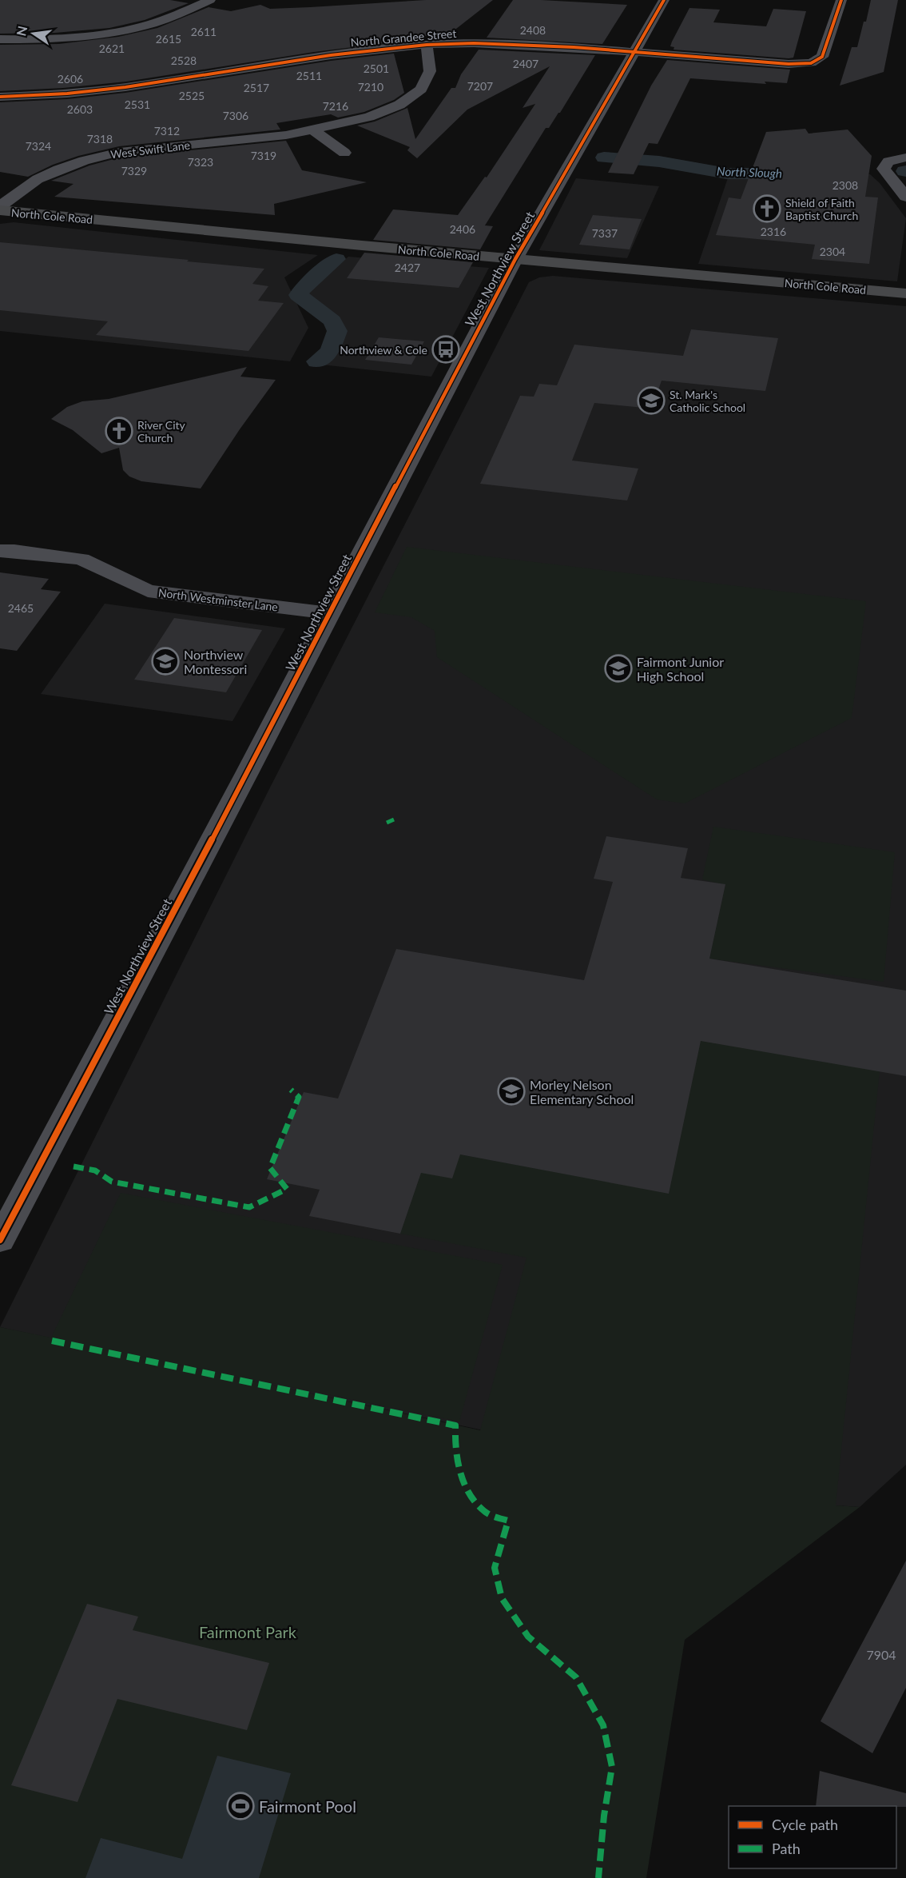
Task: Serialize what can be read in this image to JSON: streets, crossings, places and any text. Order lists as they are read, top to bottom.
{
  "streets": {
    "main road": ["North Cole Road"],
    "street": [
      "North Grandee Street",
      "West Swift Lane",
      "West Northview Street",
      "North Westminster Lane"
    ]
  },
  "crossings": [
    ["North Grandee Street", "West Swift Lane"],
    ["North Grandee Street", "West Northview Street"],
    ["North Cole Road", "West Northview Street"],
    ["West Northview Street", "North Westminster Lane"]
  ],
  "water": ["North Slough"],
  "parks": ["Fairmont Park"],
  "places": {
    "church": ["Shield of Faith Baptist Church", "River City Church"],
    "bus stop": ["Northview & Cole"],
    "school or university": [
      "St. Mark's Catholic School",
      "Northview Montessori",
      "Fairmont Junior High School",
      "Morley Nelson Elementary School"
    ],
    "sports": ["Fairmont Pool"]
  },
  "house_numbers": [
    "2408",
    "2611",
    "2615",
    "2621",
    "2528",
    "2407",
    "2501",
    "2511",
    "2606",
    "7207",
    "7210",
    "2517",
    "2525",
    "2531",
    "7216",
    "2603",
    "7306",
    "7312",
    "7318",
    "7324",
    "7319",
    "7323",
    "7329",
    "2308",
    "2406",
    "2316",
    "7337",
    "2304",
    "2427",
    "2465",
    "7904"
  ],
  "legend": ["Cycle path", "Path"],
  "north": "left"
}
